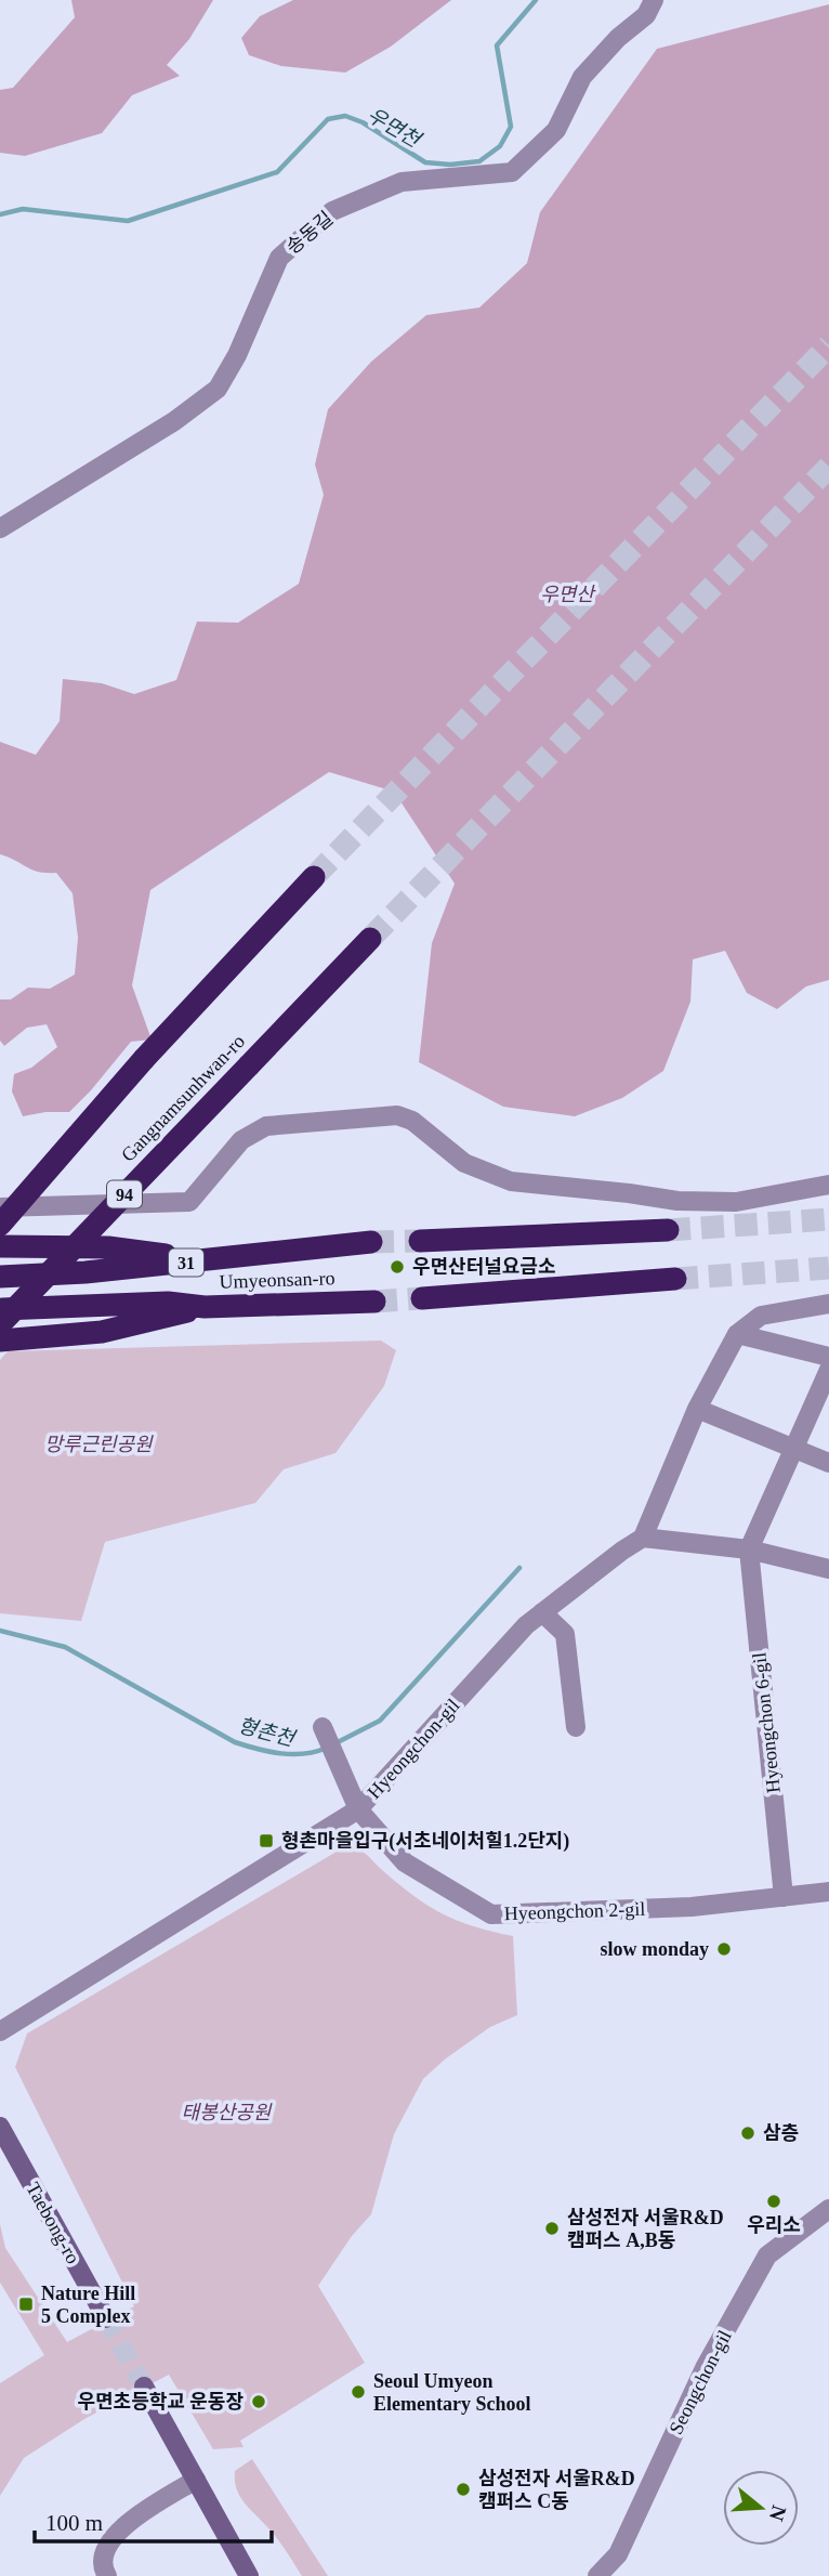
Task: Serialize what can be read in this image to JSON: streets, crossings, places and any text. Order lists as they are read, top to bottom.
{
  "streets": {
    "highway": [
      "Gangnamsunhwan-ro",
      "94",
      "31",
      "Umyeonsan-ro"
    ],
    "street": [
      "송동길",
      "Hyeongchon 6-gil",
      "Hyeongchon-gil",
      "Hyeongchon 2-gil",
      "Taebong-ro",
      "Seongchon-gil"
    ]
  },
  "crossings": [
    ["Hyeongchon 6-gil", "Hyeongchon 2-gil"],
    ["Hyeongchon-gil", "Hyeongchon 2-gil"]
  ],
  "water": ["우면천", "형촌천"],
  "parks": ["우면산", "망루근린공원", "태봉산공원"],
  "places": {
    "other": [
      "우면산터널요금소",
      "slow monday",
      "삼층",
      "우리소",
      "삼성전자 서울R&D 캠퍼스 A,B동",
      "Seoul Umyeon Elementary School",
      "우면초등학교 운동장",
      "삼성전자 서울R&D 캠퍼스 C동"
    ],
    "transit": ["형촌마을입구(서초네이처힐1.2단지)", "Nature Hill 5 Complex"]
  },
  "scale_bar": "100 m",
  "north": "right"
}
